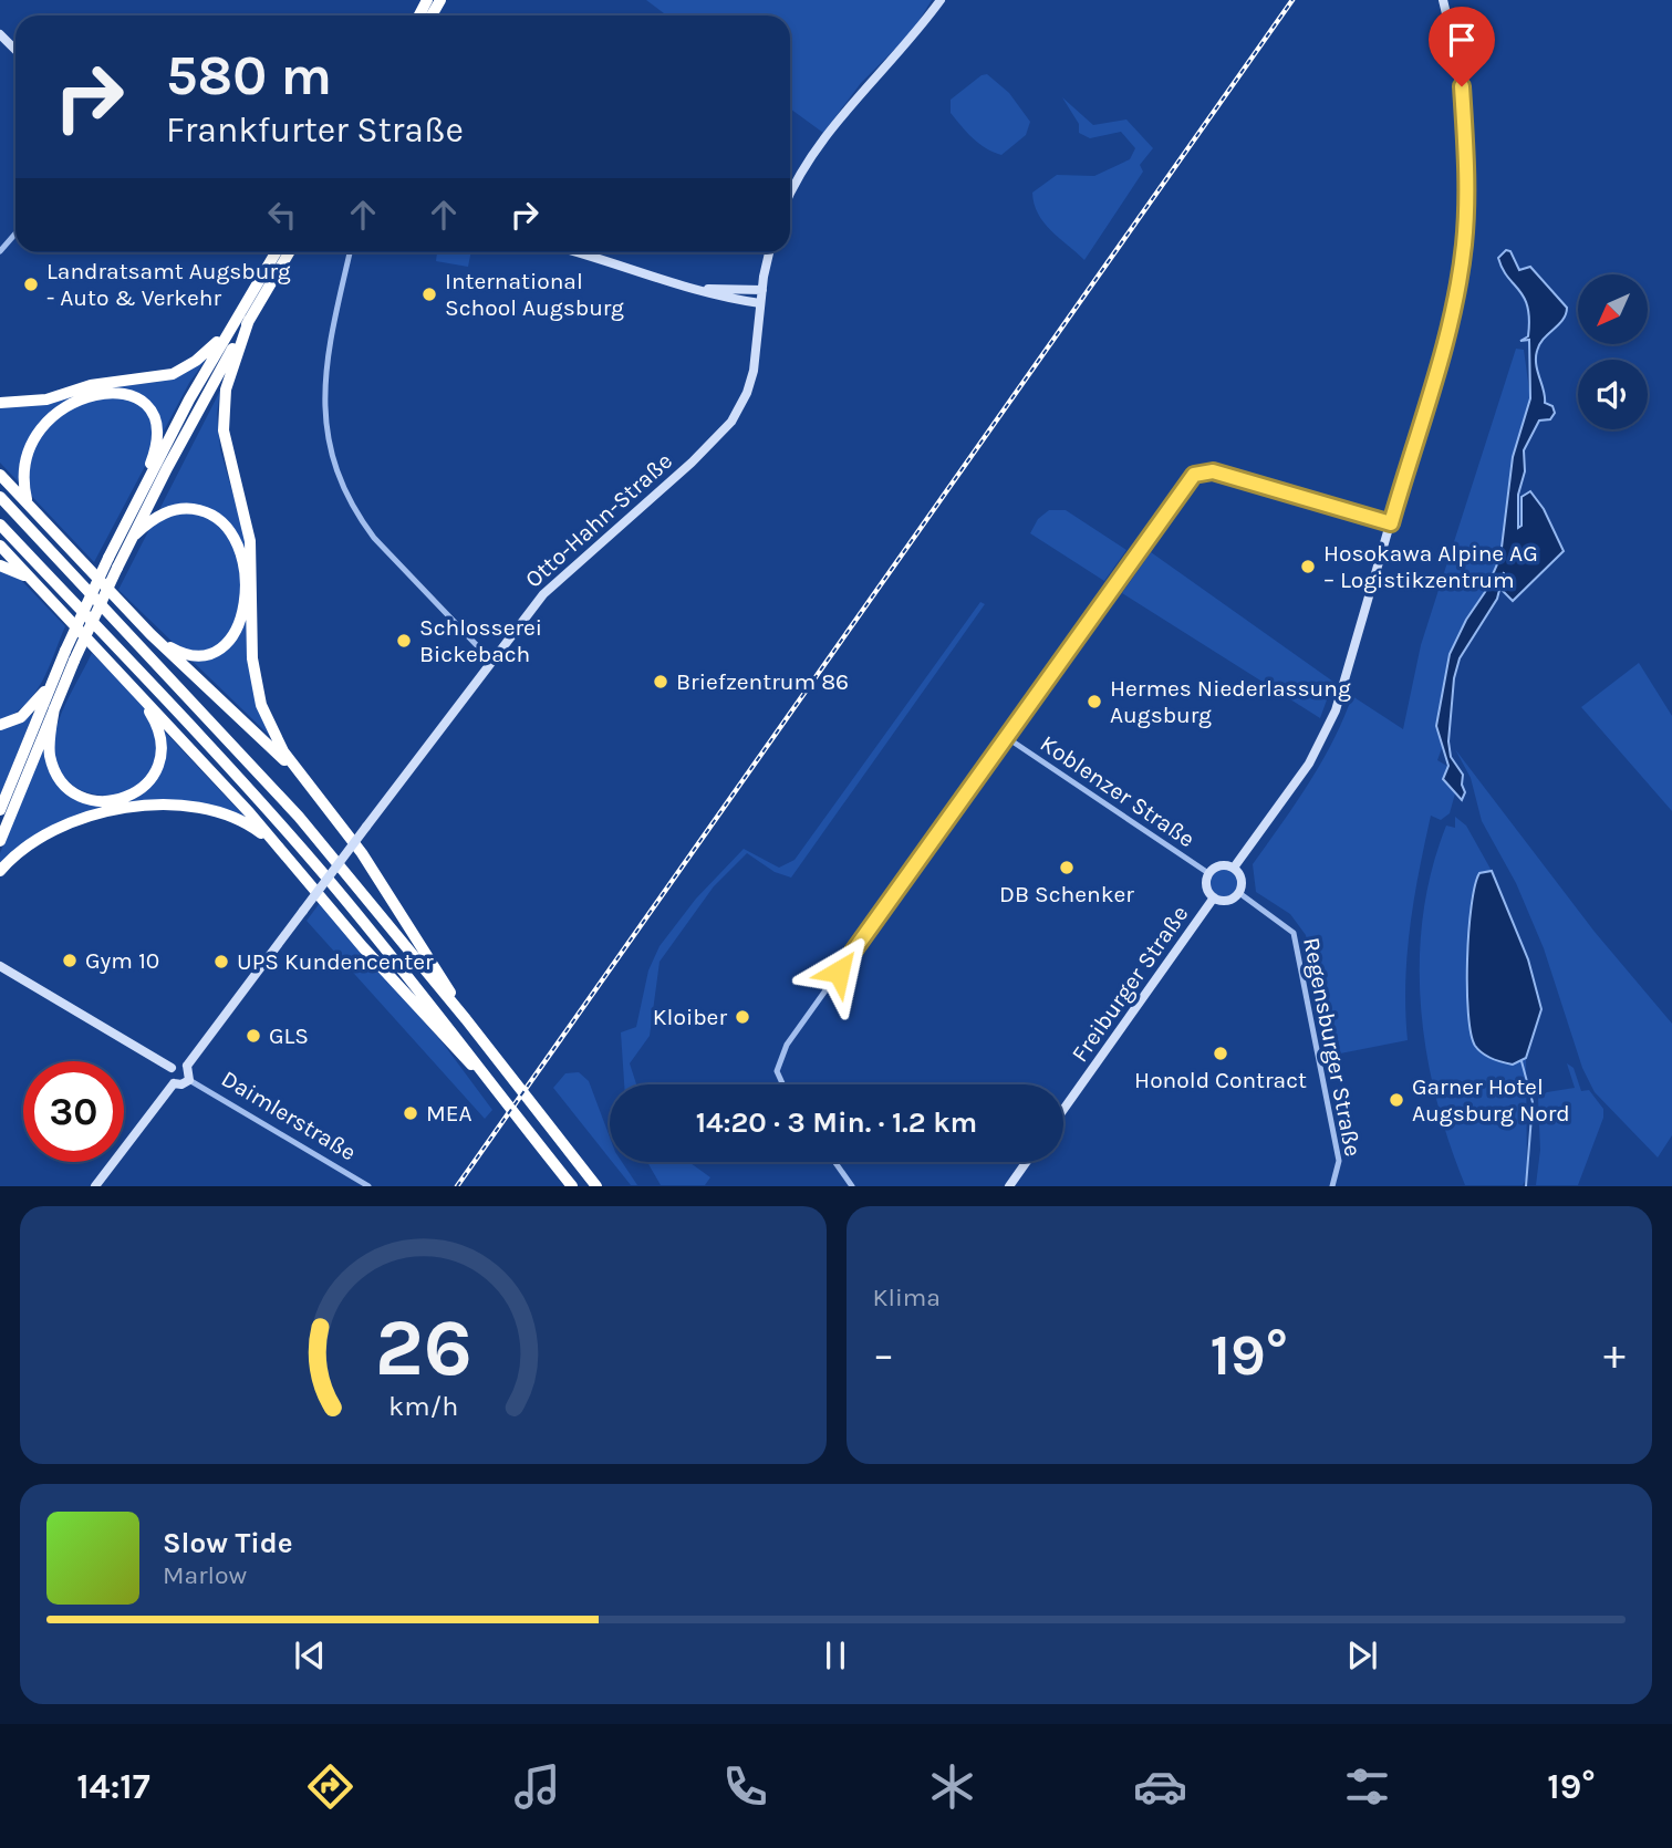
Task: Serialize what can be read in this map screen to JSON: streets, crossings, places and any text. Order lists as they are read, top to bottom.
{
  "streets": {
    "street": [
      "Otto-Hahn-Straße",
      "Koblenzer Straße",
      "Freiburger Straße",
      "Regensburger Straße",
      "Daimlerstraße"
    ]
  },
  "crossings": [
    ["Otto-Hahn-Straße", "Daimlerstraße"],
    ["Koblenzer Straße", "Freiburger Straße"],
    ["Koblenzer Straße", "Regensburger Straße"],
    ["Freiburger Straße", "Regensburger Straße"]
  ],
  "places": [
    "Landratsamt Augsburg - Auto & Verkehr",
    "International School Augsburg",
    "Hosokawa Alpine AG – Logistikzentrum",
    "Schlosserei Bickebach",
    "Briefzentrum 86",
    "Hermes Niederlassung Augsburg",
    "DB Schenker",
    "Gym 10",
    "UPS Kundencenter",
    "Kloiber",
    "GLS",
    "Honold Contract",
    "Garner Hotel Augsburg Nord",
    "MEA"
  ],
  "north": "bottom left",
  "page": {
    "turn": ["580 m", "Frankfurter Straße"],
    "limit": "30",
    "trip": "14:20 · 3 Min. · 1.2 km",
    "tile": "Klima",
    "heat": ["−", "19°", "+"],
    "song": ["Slow Tide", "Marlow"],
    "tabs": ["14:17", "19°"],
    "gauge": ["26", "km/h"]
  }
}
